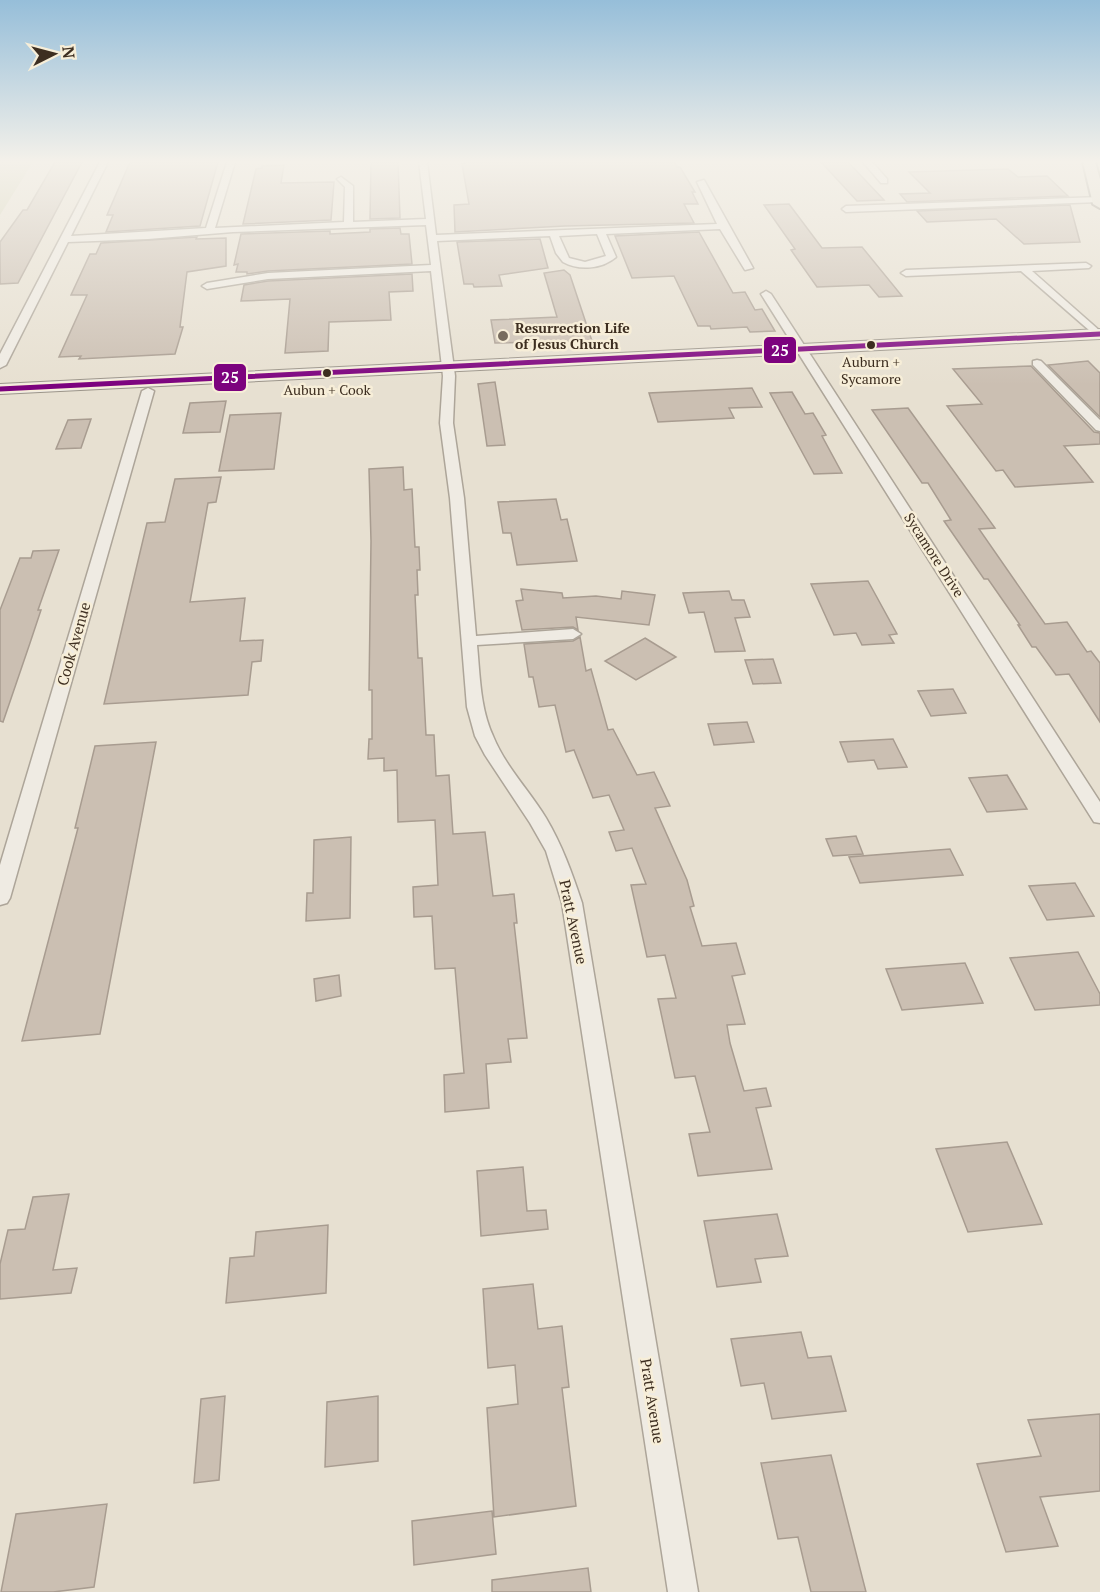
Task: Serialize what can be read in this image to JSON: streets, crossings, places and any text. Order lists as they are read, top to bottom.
{
  "streets": {
    "street": ["Sycamore Drive", "Cook Avenue", "Pratt Avenue"]
  },
  "places": ["Resurrection Life of Jesus Church", "Auburn + Sycamore", "Aubun + Cook"],
  "lines": ["transit line 25"],
  "north": "right"
}
